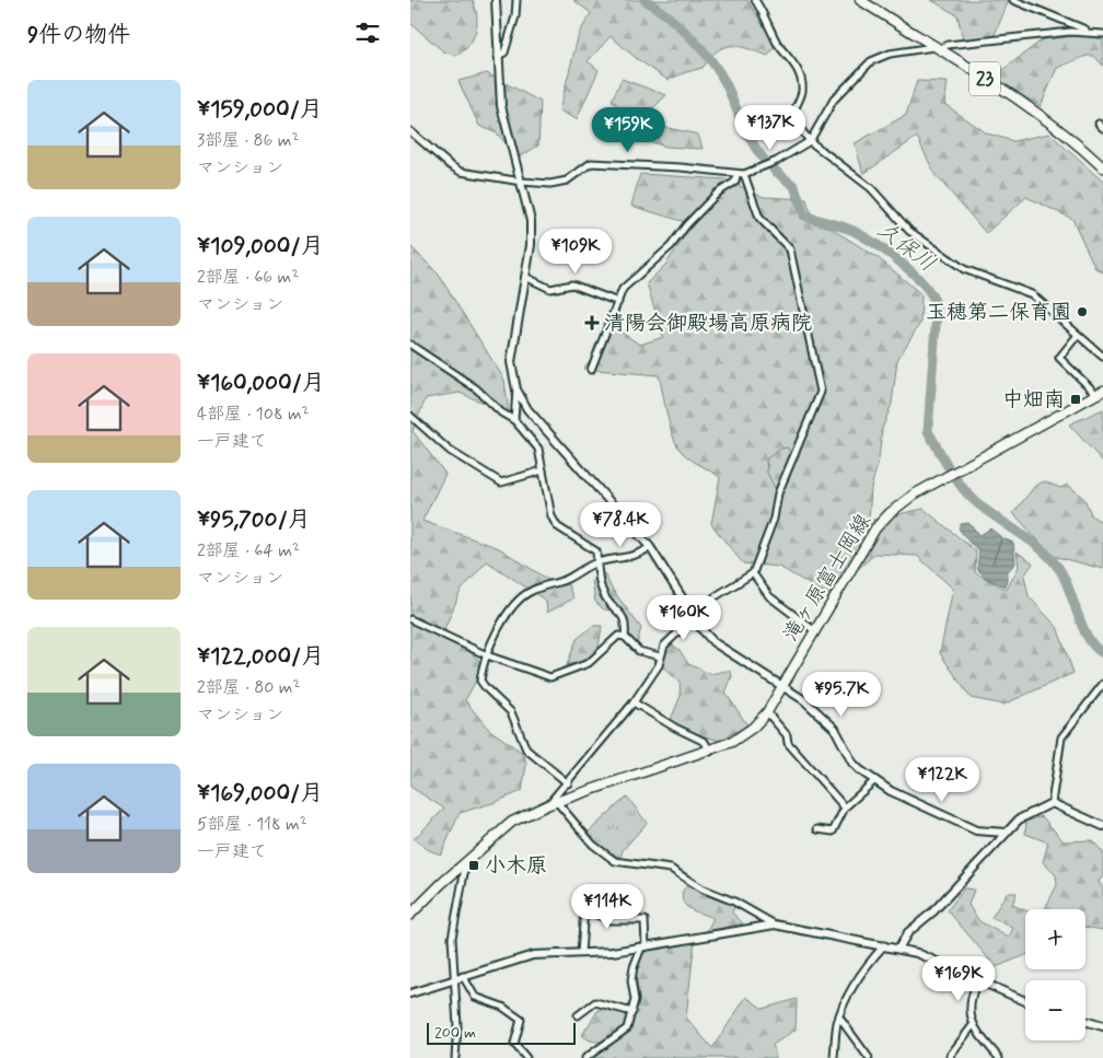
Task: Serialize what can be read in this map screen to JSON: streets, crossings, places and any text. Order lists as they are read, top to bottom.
{
  "streets": {
    "main road": ["23", "滝ヶ原富士岡線"]
  },
  "water": ["久保川"],
  "places": {
    "other": ["玉穂第二保育園"],
    "health": ["清陽会御殿場高原病院"],
    "transit": ["中畑南", "小木原"]
  },
  "scale_bar": "200 m",
  "page": {
    "heading": "9件の物件",
    "list": [
      {
        "name": "¥159,000/月",
        "note": "3部屋 · 86 m² · マンション"
      },
      {
        "name": "¥109,000/月",
        "note": "2部屋 · 66 m² · マンション"
      },
      {
        "name": "¥160,000/月",
        "note": "4部屋 · 108 m² · 一戸建て"
      },
      {
        "name": "¥95,700/月",
        "note": "2部屋 · 64 m² · マンション"
      },
      {
        "name": "¥122,000/月",
        "note": "2部屋 · 80 m² · マンション"
      },
      {
        "name": "¥169,000/月",
        "note": "5部屋 · 118 m² · 一戸建て"
      }
    ],
    "price": [
      "¥137K",
      "¥159K",
      "¥109K",
      "¥78.4K",
      "¥160K",
      "¥95.7K",
      "¥122K",
      "¥114K",
      "¥169K"
    ],
    "map_buttons": ["+", "−"],
    "scale": "200 m"
  }
}
